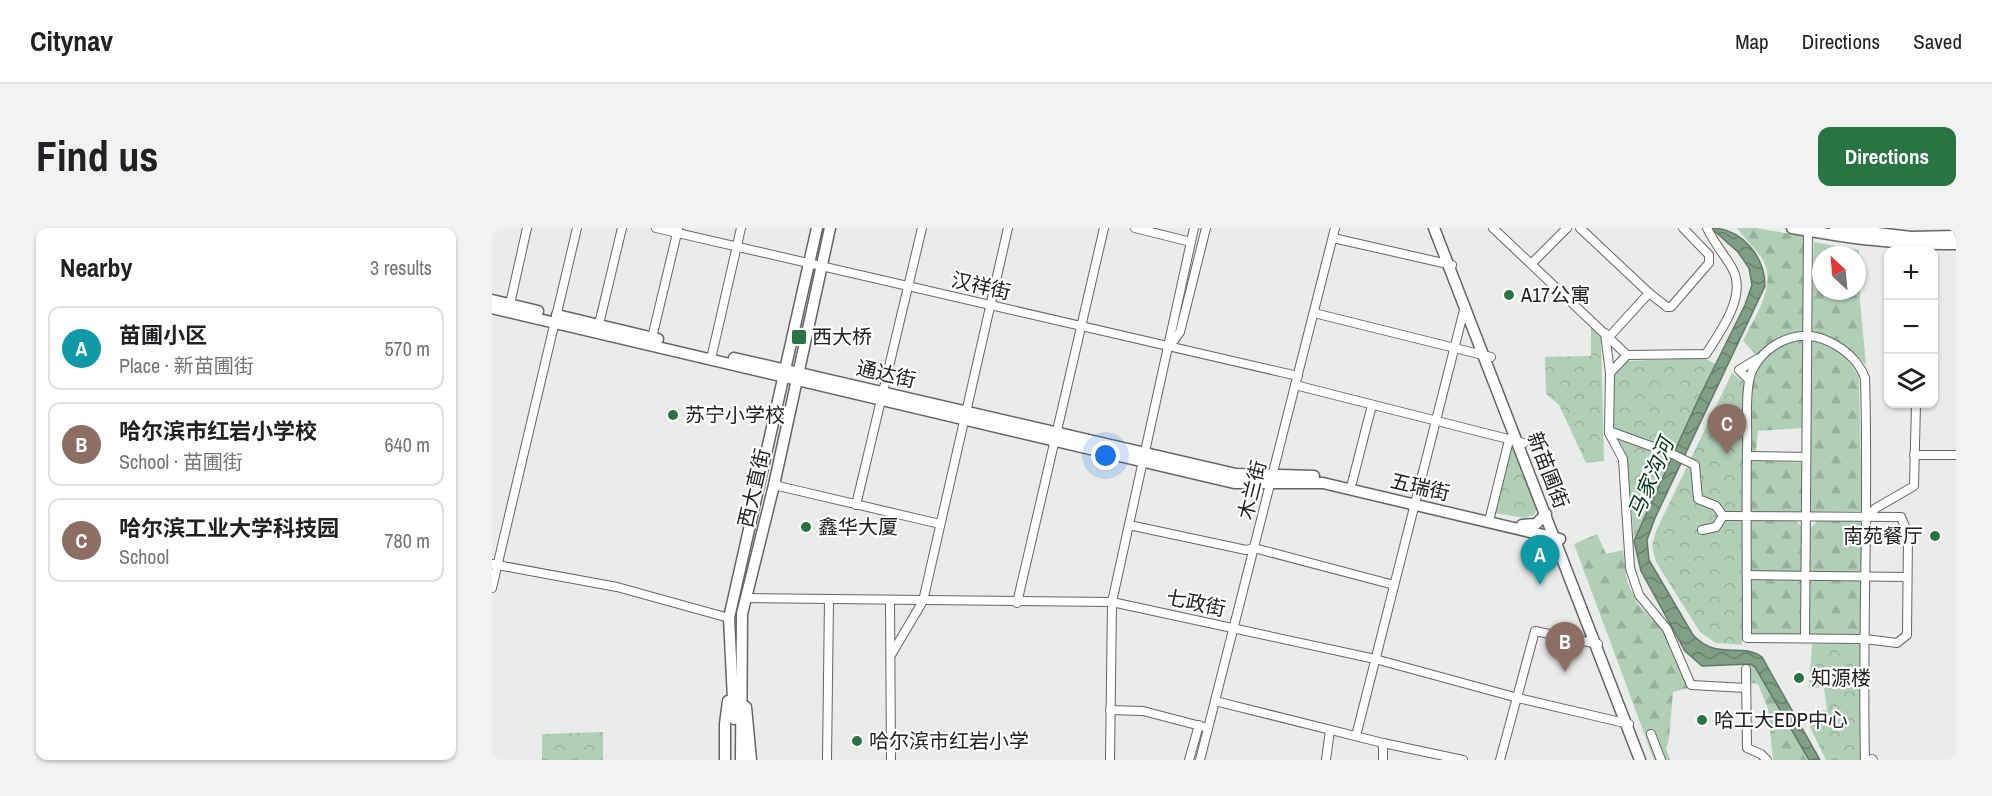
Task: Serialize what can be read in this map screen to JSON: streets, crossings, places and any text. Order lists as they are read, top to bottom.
{
  "streets": {
    "main road": [
      "通达街",
      "新苗圃街",
      "五瑞街",
      "西大直街"
    ],
    "street": ["汉祥街", "木兰街", "七政街"]
  },
  "crossings": [
    ["汉祥街", "西大直街"],
    ["汉祥街", "木兰街"],
    ["通达街", "五瑞街"],
    ["通达街", "西大直街"],
    ["通达街", "木兰街"],
    ["新苗圃街", "五瑞街"],
    ["新苗圃街", "七政街"],
    ["五瑞街", "木兰街"],
    ["西大直街", "七政街"],
    ["木兰街", "七政街"]
  ],
  "water": ["马家沟河"],
  "places": {
    "other": [
      "A17公寓",
      "苏宁小学校",
      "鑫华大厦",
      "南苑餐厅",
      "知源楼",
      "哈工大EDP中心",
      "哈尔滨市红岩小学"
    ],
    "transit": ["西大桥"]
  },
  "north": "top left",
  "page": {
    "header": "Citynav",
    "nav": ["Map", "Directions", "Saved"],
    "buttons": "Directions",
    "title": "Find us",
    "heading": ["Nearby", "3 results"],
    "map_buttons": ["+", "−"],
    "list": [
      {
        "mark": "A",
        "name": "苗圃小区",
        "note": "Place · 新苗圃街",
        "value": "570 m"
      },
      {
        "mark": "B",
        "name": "哈尔滨市红岩小学校",
        "note": "School · 苗圃街",
        "value": "640 m"
      },
      {
        "mark": "C",
        "name": "哈尔滨工业大学科技园",
        "note": "School",
        "value": "780 m"
      }
    ],
    "pins": ["C", "A", "B"]
  }
}
